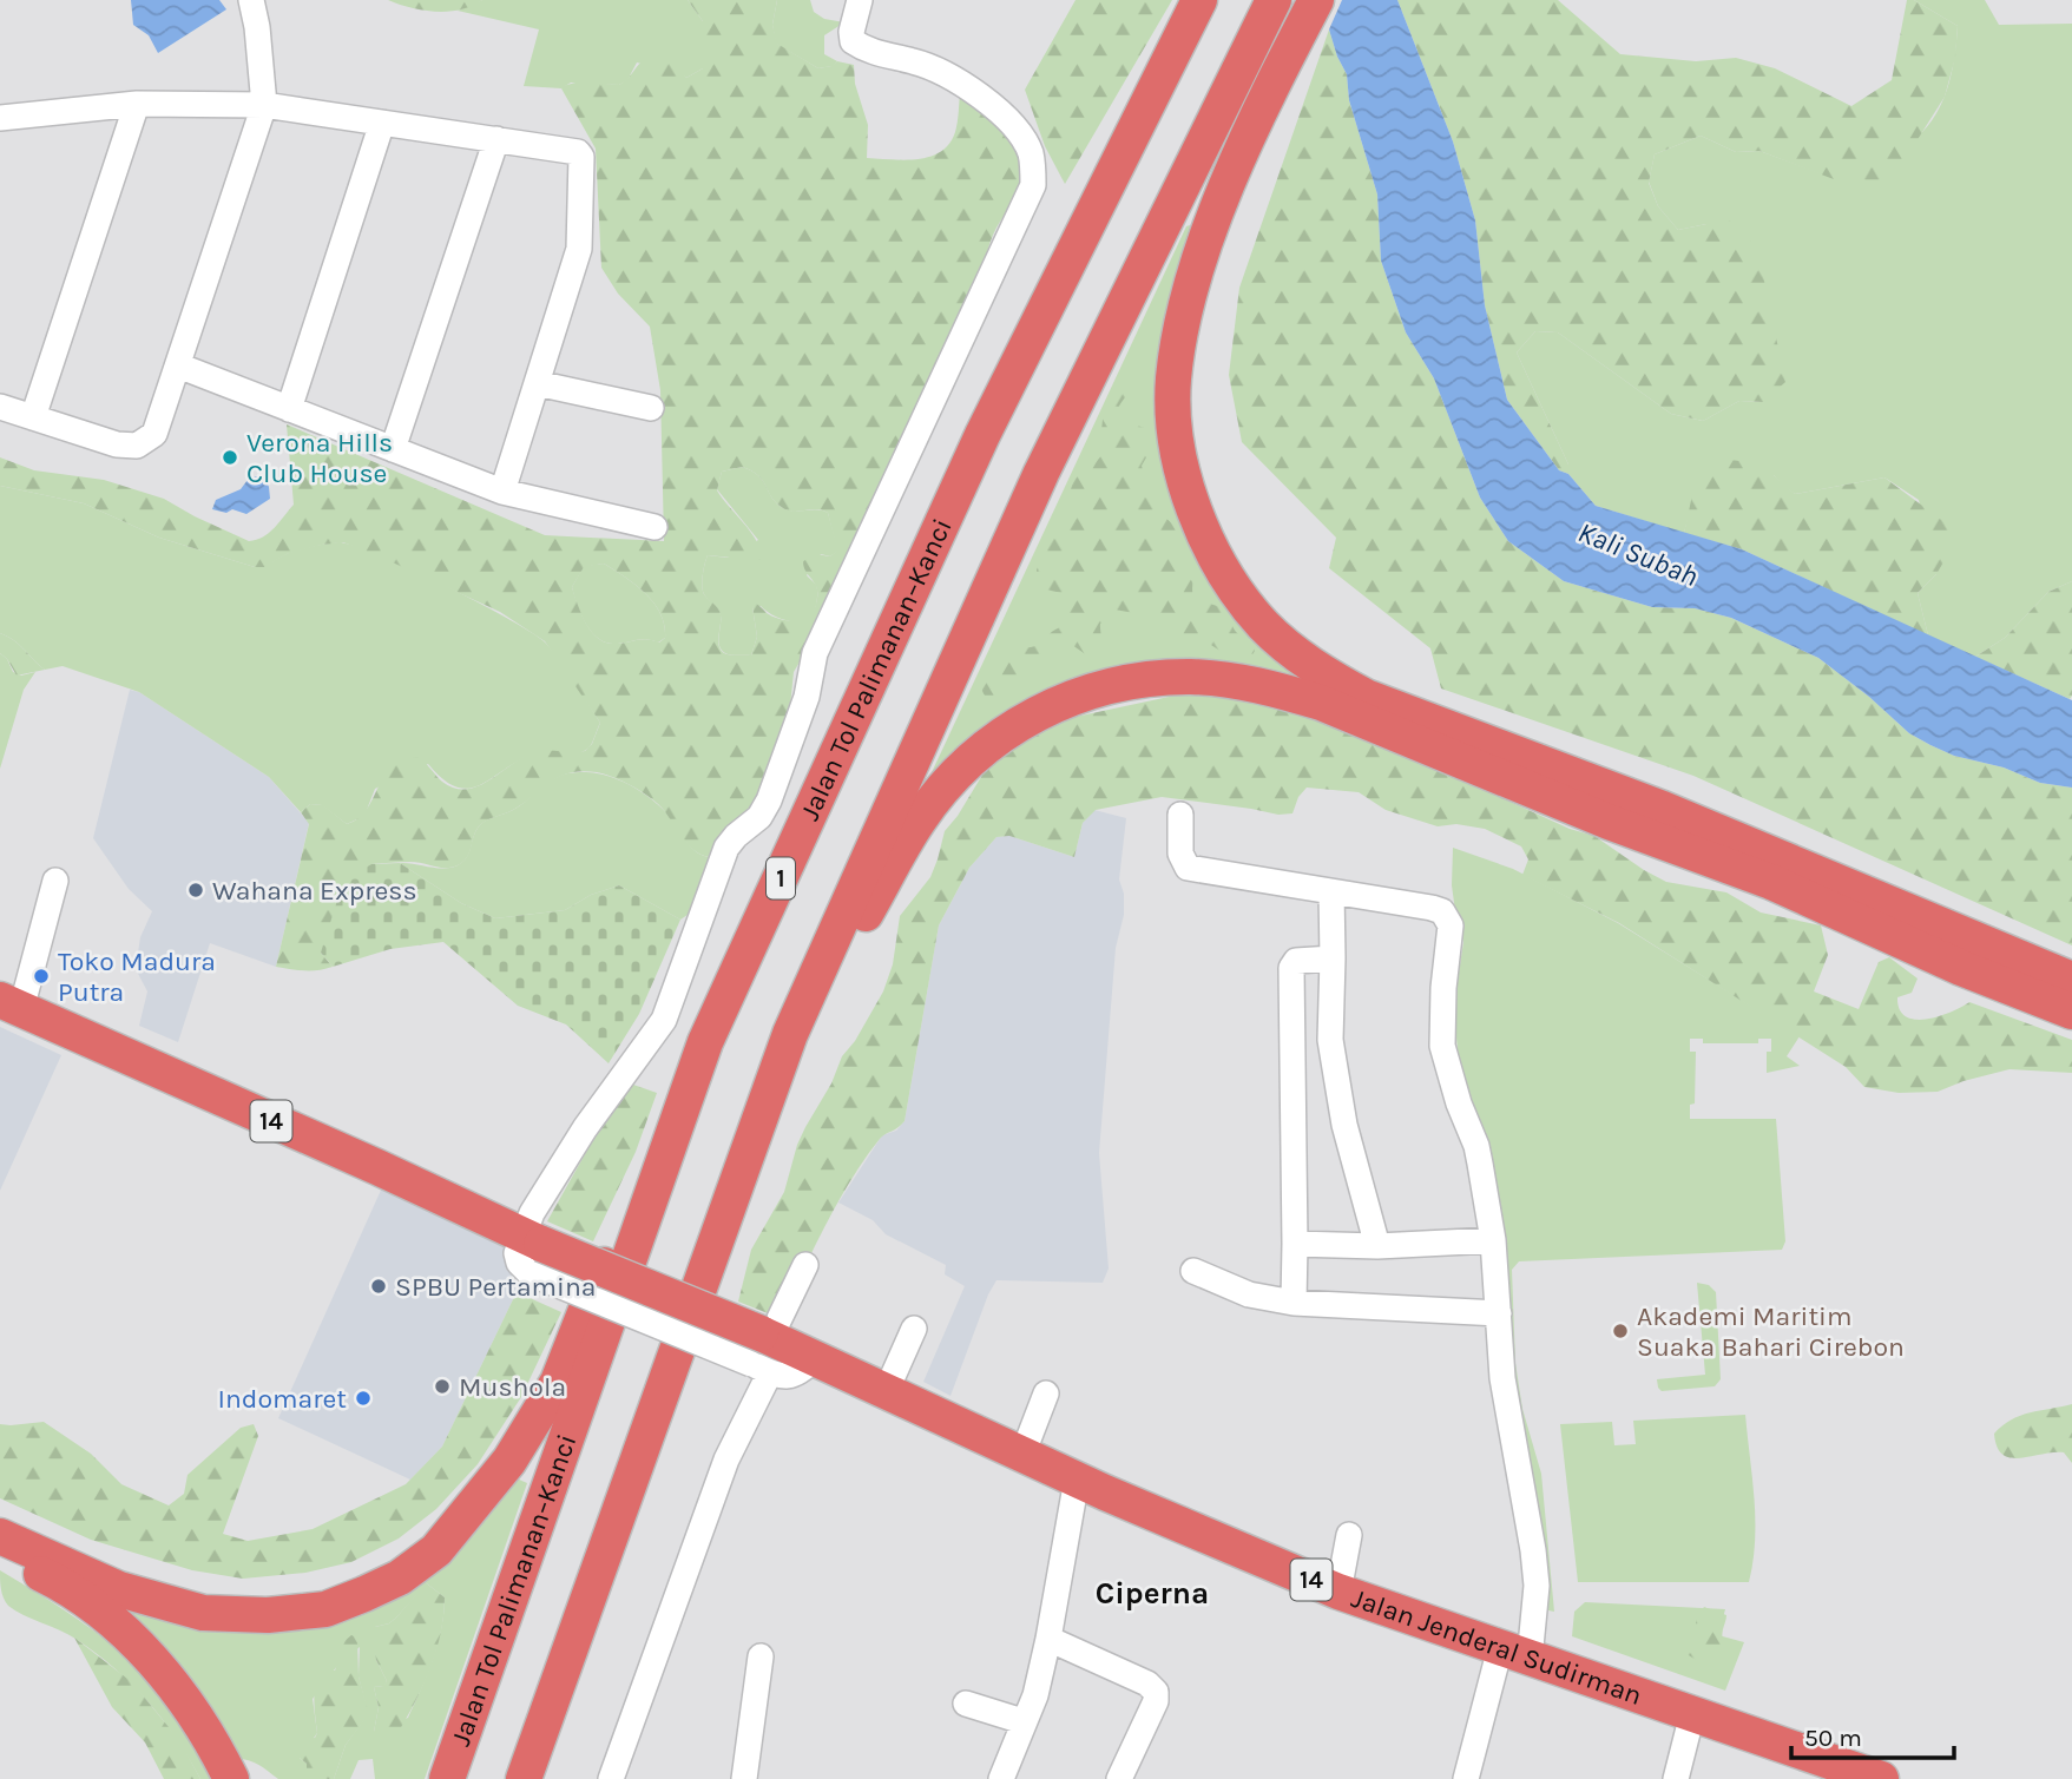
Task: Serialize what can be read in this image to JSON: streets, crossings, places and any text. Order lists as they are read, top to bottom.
{
  "streets": {
    "highway": [
      "Jalan Tol Palimanan–Kanci",
      "1",
      "14",
      "Jalan Jenderal Sudirman"
    ]
  },
  "crossings": [
    ["14", "Jalan Jenderal Sudirman"]
  ],
  "districts": ["Ciperna"],
  "water": ["Kali Subah"],
  "places": [
    "Verona Hills Club House",
    "Wahana Express",
    "Toko Madura Putra",
    "SPBU Pertamina",
    "Akademi Maritim Suaka Bahari Cirebon",
    "Mushola",
    "Indomaret"
  ],
  "scale_bar": "50 m"
}
